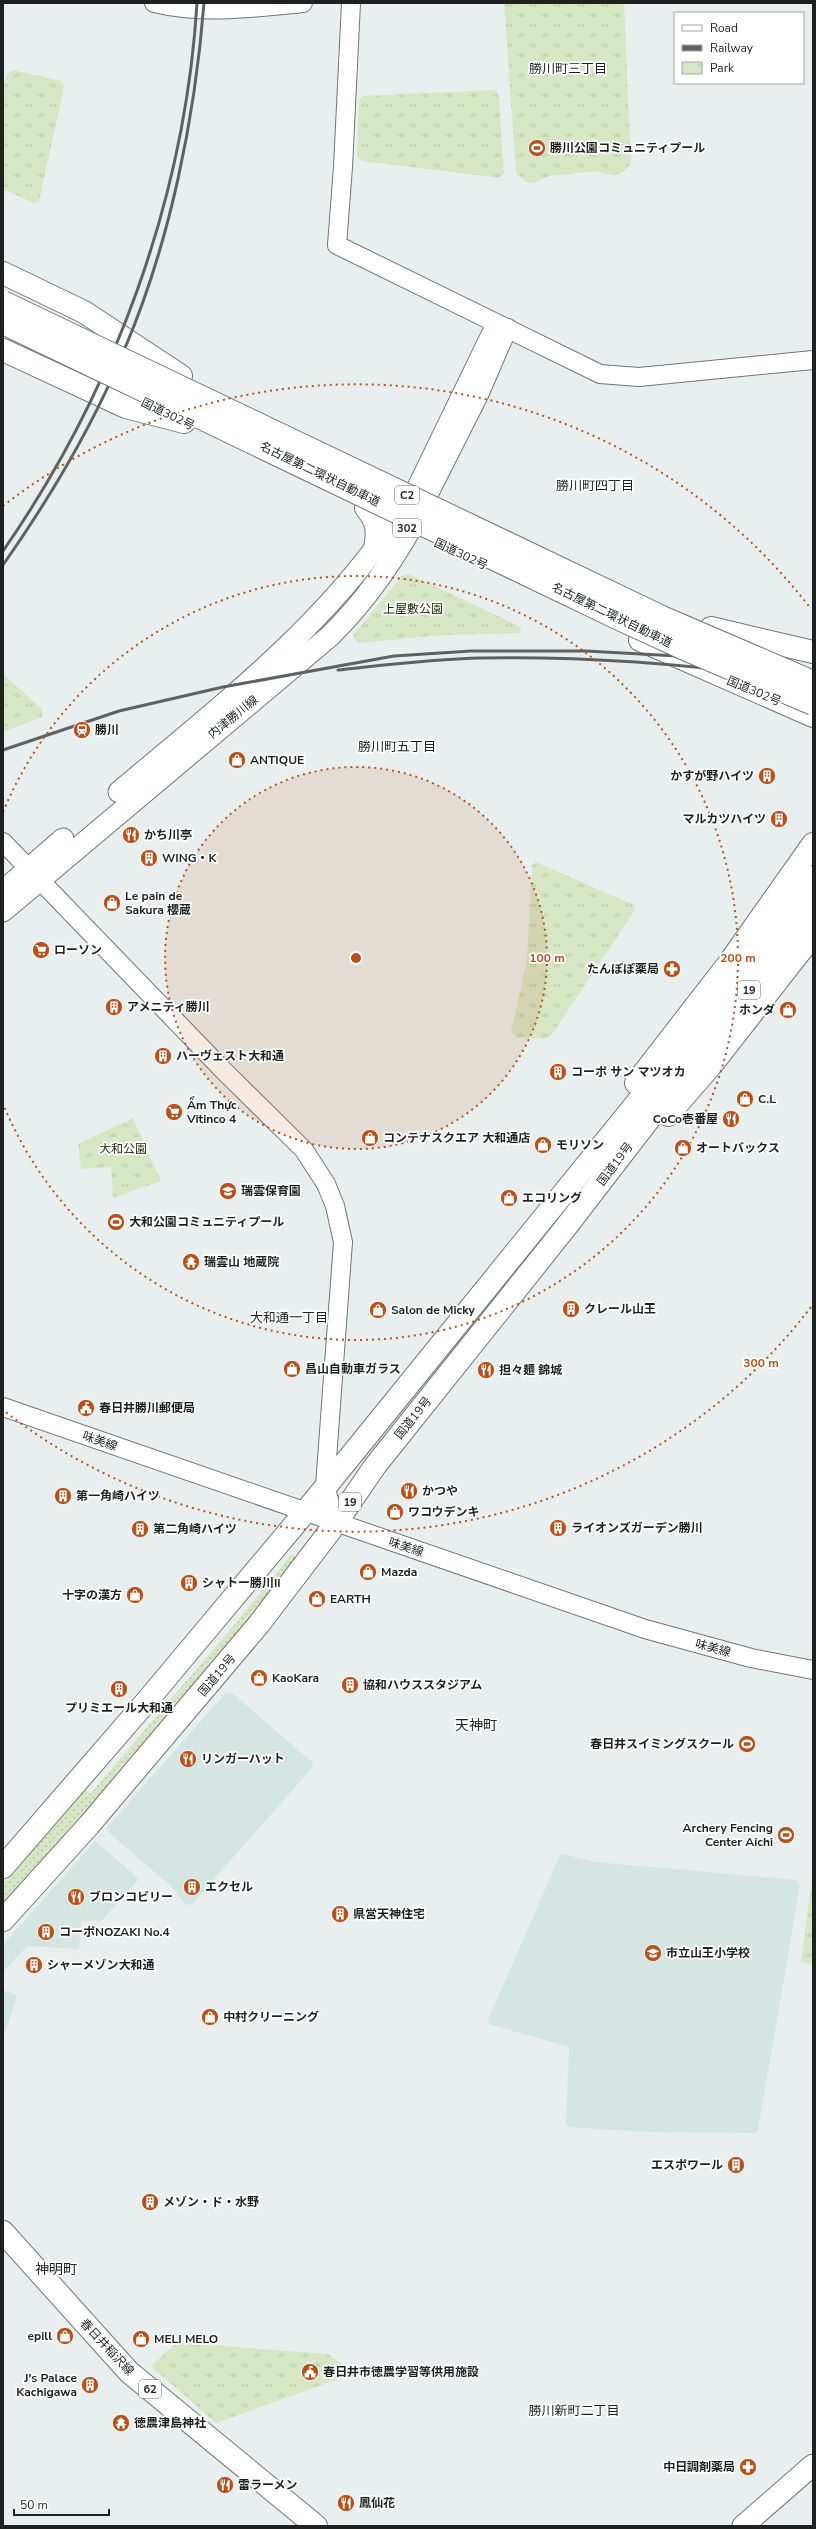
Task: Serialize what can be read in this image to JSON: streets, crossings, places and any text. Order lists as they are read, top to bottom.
{
  "streets": {
    "main road": [
      "国道302号",
      "名古屋第二環状自動車道",
      "C2",
      "302",
      "内津勝川線",
      "19",
      "国道19号",
      "春日井稲沢線",
      "62"
    ],
    "street": ["味美線"]
  },
  "crossings": [
    ["国道302号", "内津勝川線"],
    ["国道19号", "味美線"]
  ],
  "districts": [
    "勝川町三丁目",
    "勝川町四丁目",
    "勝川町五丁目",
    "大和通一丁目",
    "天神町",
    "神明町",
    "勝川新町二丁目"
  ],
  "parks": ["上屋敷公園", "大和公園"],
  "places": {
    "sports": [
      "勝川公園コミュニティプール",
      "大和公園コミュニティプール",
      "春日井スイミングスクール",
      "Archery Fencing Center Aichi"
    ],
    "station": ["勝川"],
    "shop": [
      "ANTIQUE",
      "Le pain de Sakura 櫻蔵",
      "ホンダ",
      "C.L",
      "コンテナスクエア 大和通店",
      "モリソン",
      "オートバックス",
      "エコリング",
      "Salon de Micky",
      "昌山自動車ガラス",
      "ワコウデンキ",
      "Mazda",
      "十字の漢方",
      "EARTH",
      "KaoKara",
      "中村クリーニング",
      "epill",
      "MELI MELO"
    ],
    "building": [
      "かすが野ハイツ",
      "マルカツハイツ",
      "WING・K",
      "アメニティ勝川",
      "ハーヴェスト大和通",
      "コーポ サン マツオカ",
      "クレール山王",
      "第一角崎ハイツ",
      "ライオンズガーデン勝川",
      "第二角崎ハイツ",
      "シャトー勝川II",
      "協和ハウススタジアム",
      "プリミエール大和通",
      "エクセル",
      "県営天神住宅",
      "コーポNOZAKI No.4",
      "シャーメゾン大和通",
      "エスポワール",
      "メゾン・ド・水野",
      "J's Palace Kachigawa"
    ],
    "restaurant": [
      "かち川亭",
      "CoCo壱番屋",
      "担々麺 錦城",
      "かつや",
      "リンガーハット",
      "ブロンコビリー",
      "雷ラーメン",
      "鳳仙花"
    ],
    "supermarket": ["ローソン", "Ẩm Thực Vitinco 4"],
    "pharmacy": ["たんぽぽ薬局", "中日調剤薬局"],
    "school or university": ["瑞雲保育園", "市立山王小学校"],
    "temple": ["瑞雲山 地蔵院", "徳農津島神社"],
    "public building": ["春日井勝川郵便局", "春日井市徳農学習等供用施設"]
  },
  "legend": ["Road", "Railway", "Park"],
  "scale_bar": "50 m",
  "rings": ["100 m", "200 m", "300 m"]
}
